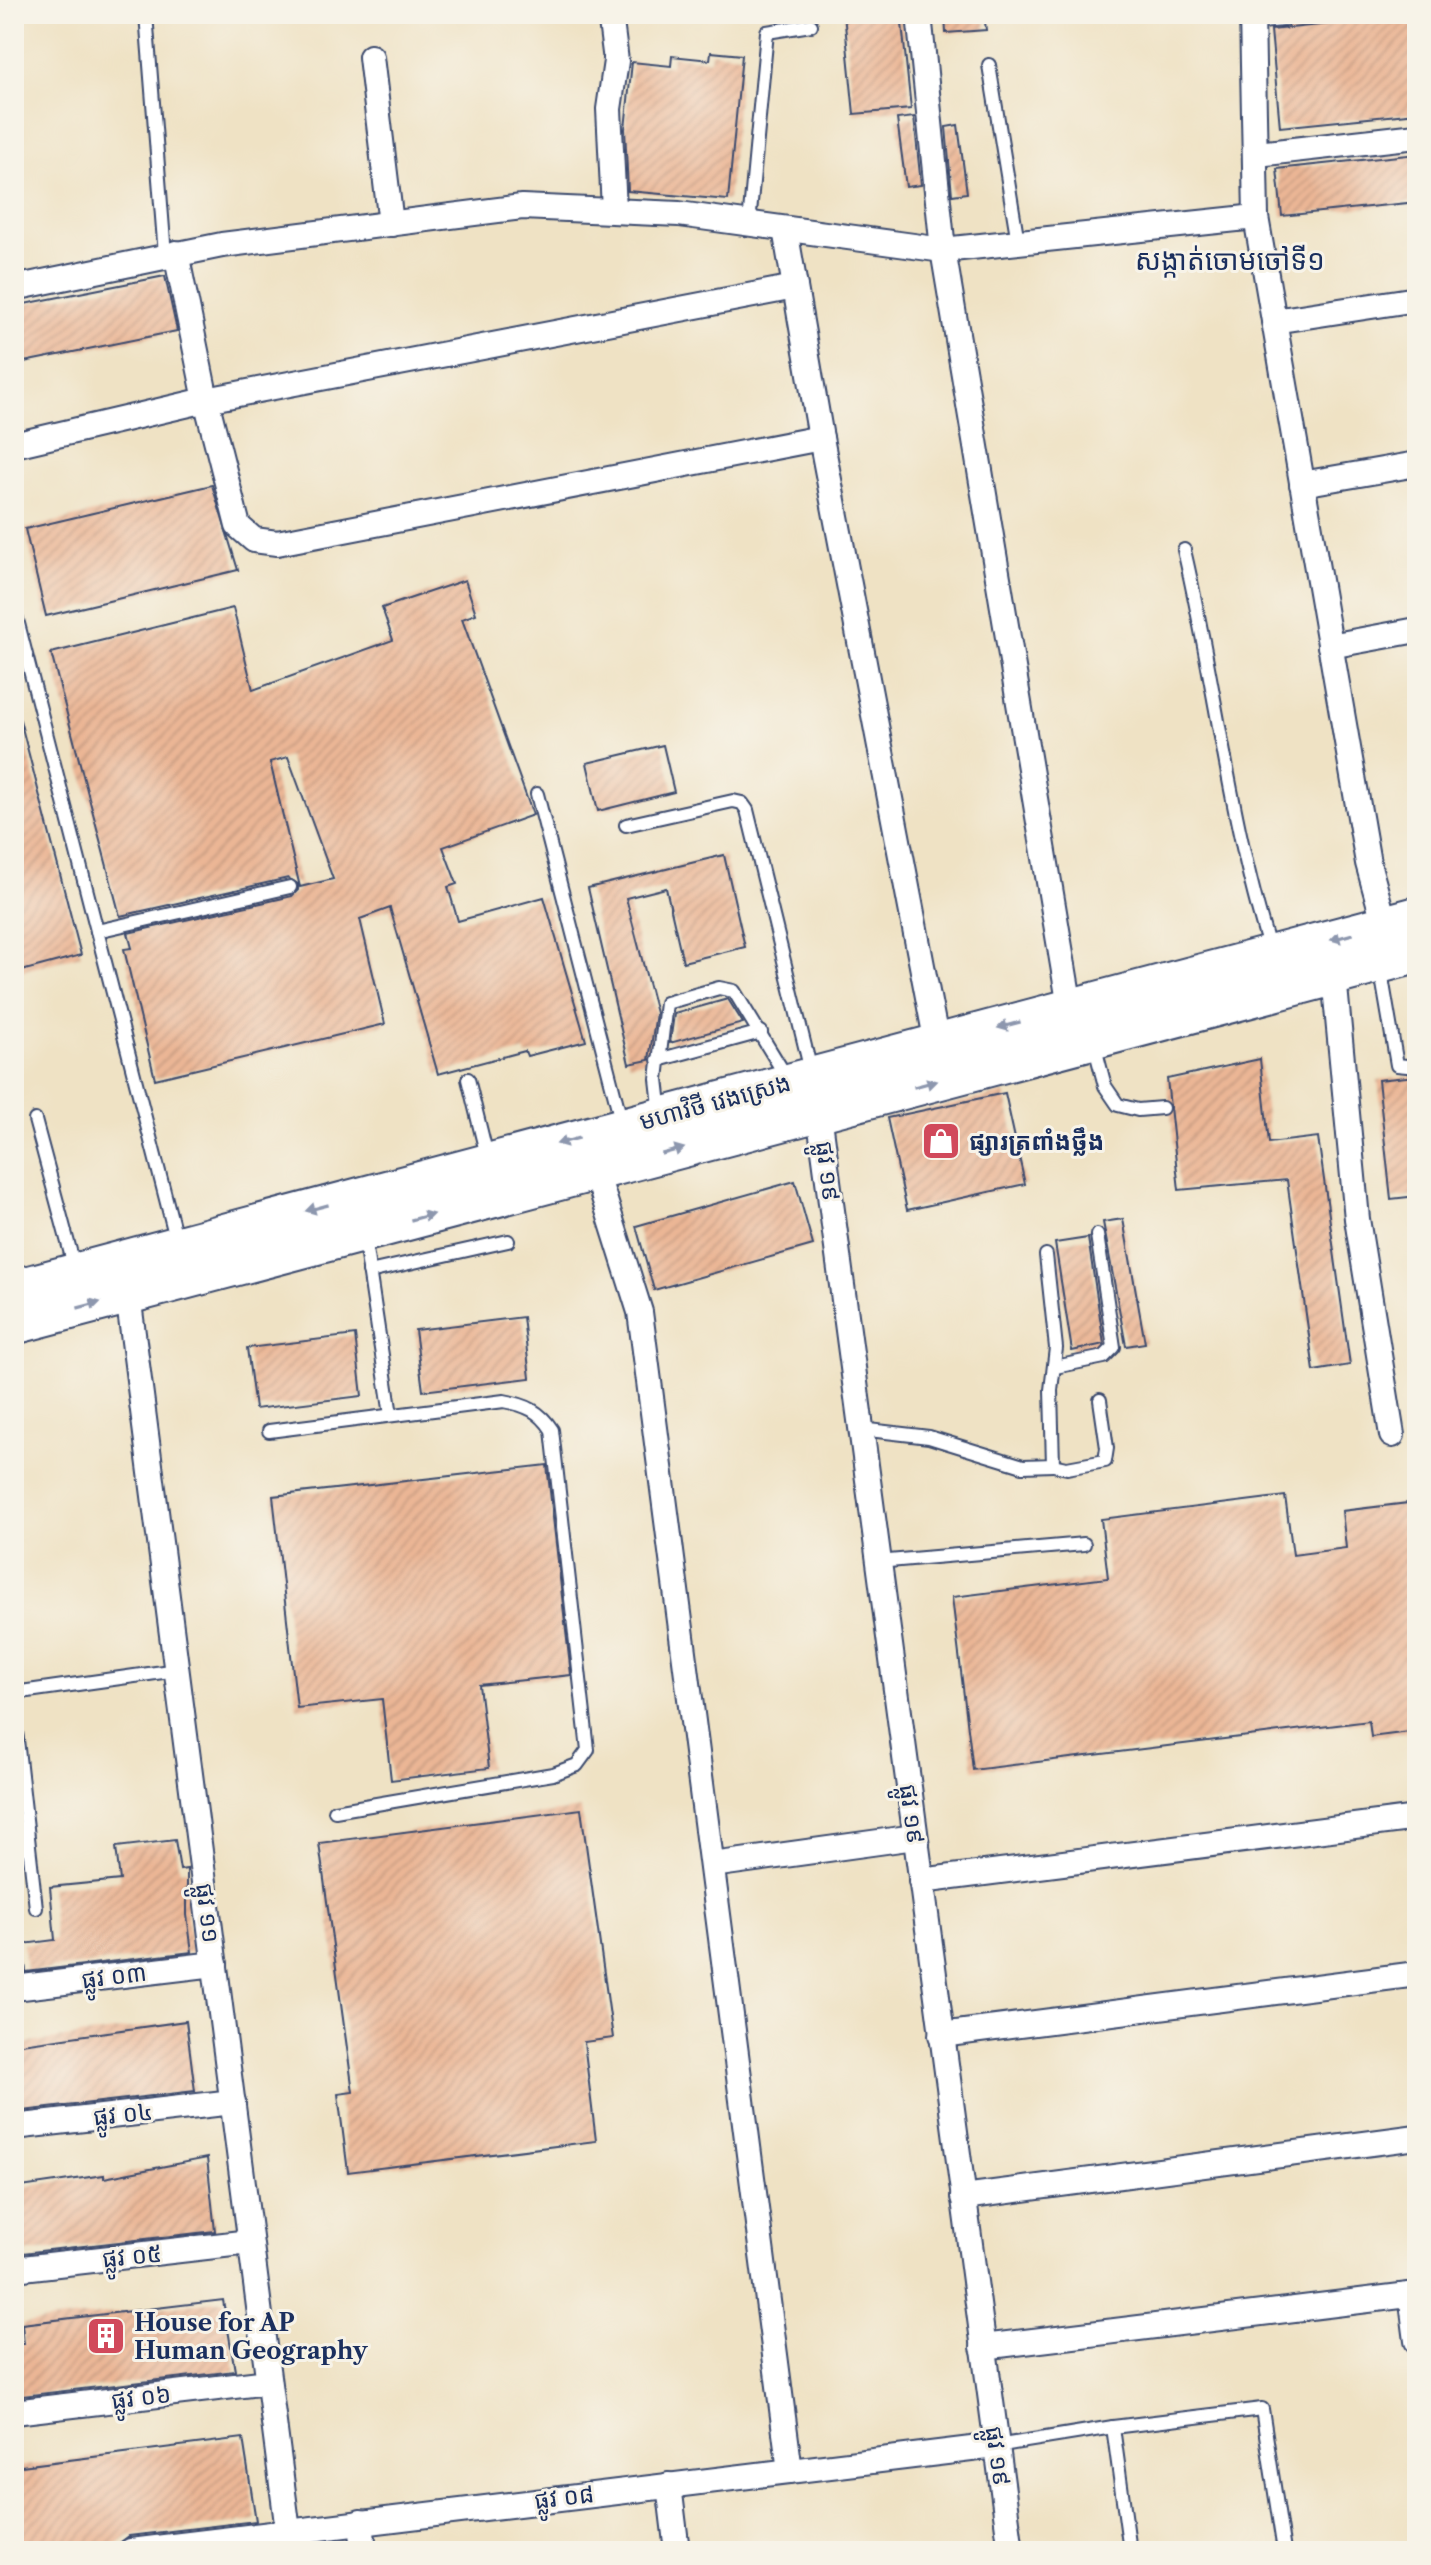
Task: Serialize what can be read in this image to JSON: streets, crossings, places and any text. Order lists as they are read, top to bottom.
{
  "streets": {
    "main road": ["មហាវិថី វេងស្រេង"],
    "street": [
      "ផ្លូវ ១៩",
      "ផ្លូវ ១១",
      "ផ្លូវ ០៣",
      "ផ្លូវ ០៤",
      "ផ្លូវ ០៥",
      "ផ្លូវ ០៦",
      "ផ្លូវ ០៨"
    ]
  },
  "crossings": [
    ["មហាវិថី វេងស្រេង", "ផ្លូវ ១៩"],
    ["មហាវិថី វេងស្រេង", "ផ្លូវ ១១"],
    ["ផ្លូវ ១៩", "ផ្លូវ ០៨"],
    ["ផ្លូវ ១១", "ផ្លូវ ០៣"],
    ["ផ្លូវ ១១", "ផ្លូវ ០៤"],
    ["ផ្លូវ ១១", "ផ្លូវ ០៥"],
    ["ផ្លូវ ១១", "ផ្លូវ ០៦"],
    ["ផ្លូវ ១១", "ផ្លូវ ០៨"]
  ],
  "districts": ["សង្កាត់ចោមចៅទី១"],
  "places": {
    "shop": ["ផ្សារត្រពាំងថ្លឹង"],
    "building": ["House for AP Human Geography"]
  }
}
